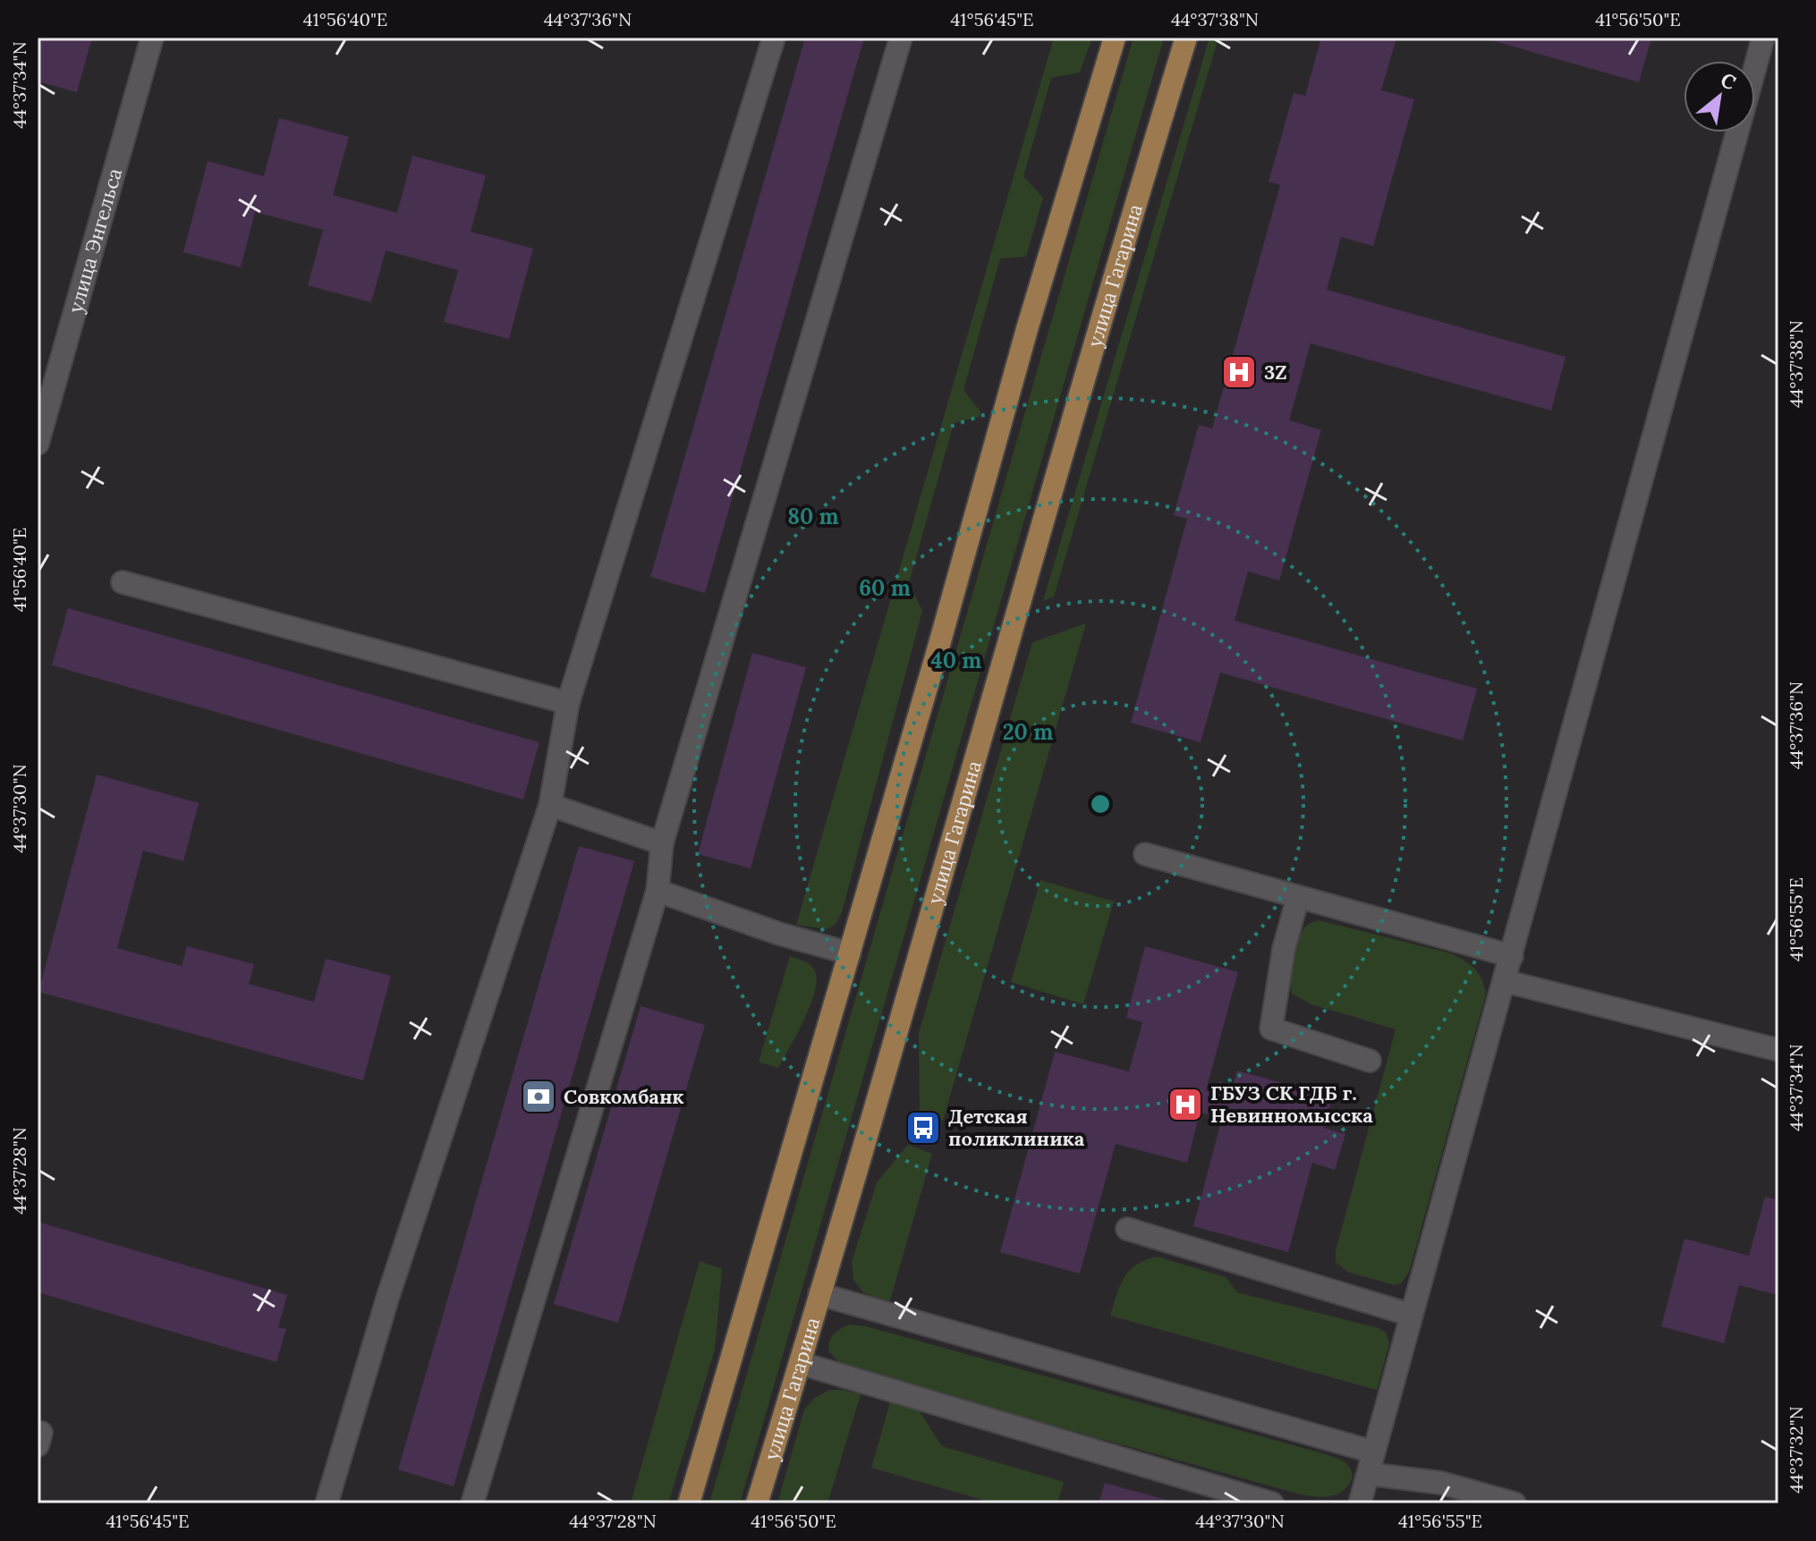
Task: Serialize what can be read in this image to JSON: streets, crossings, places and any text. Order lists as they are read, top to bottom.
{
  "streets": {
    "main road": ["улица Гагарина"],
    "street": ["улица Энгельса"]
  },
  "places": {
    "hospital": ["3Z", "ГБУЗ СК ГДБ г. Невинномысска"],
    "bank": ["Совкомбанк"],
    "bus stop": ["Детская поликлиника"]
  },
  "north": "top right",
  "coordinates": [
    "41°56'40\"E",
    "44°37'36\"N",
    "41°56'45\"E",
    "44°37'38\"N",
    "41°56'50\"E",
    "44°37'34\"N",
    "44°37'30\"N",
    "41°56'55\"E",
    "44°37'28\"N",
    "44°37'32\"N"
  ],
  "rings": [
    "80 m",
    "60 m",
    "40 m",
    "20 m"
  ]
}
